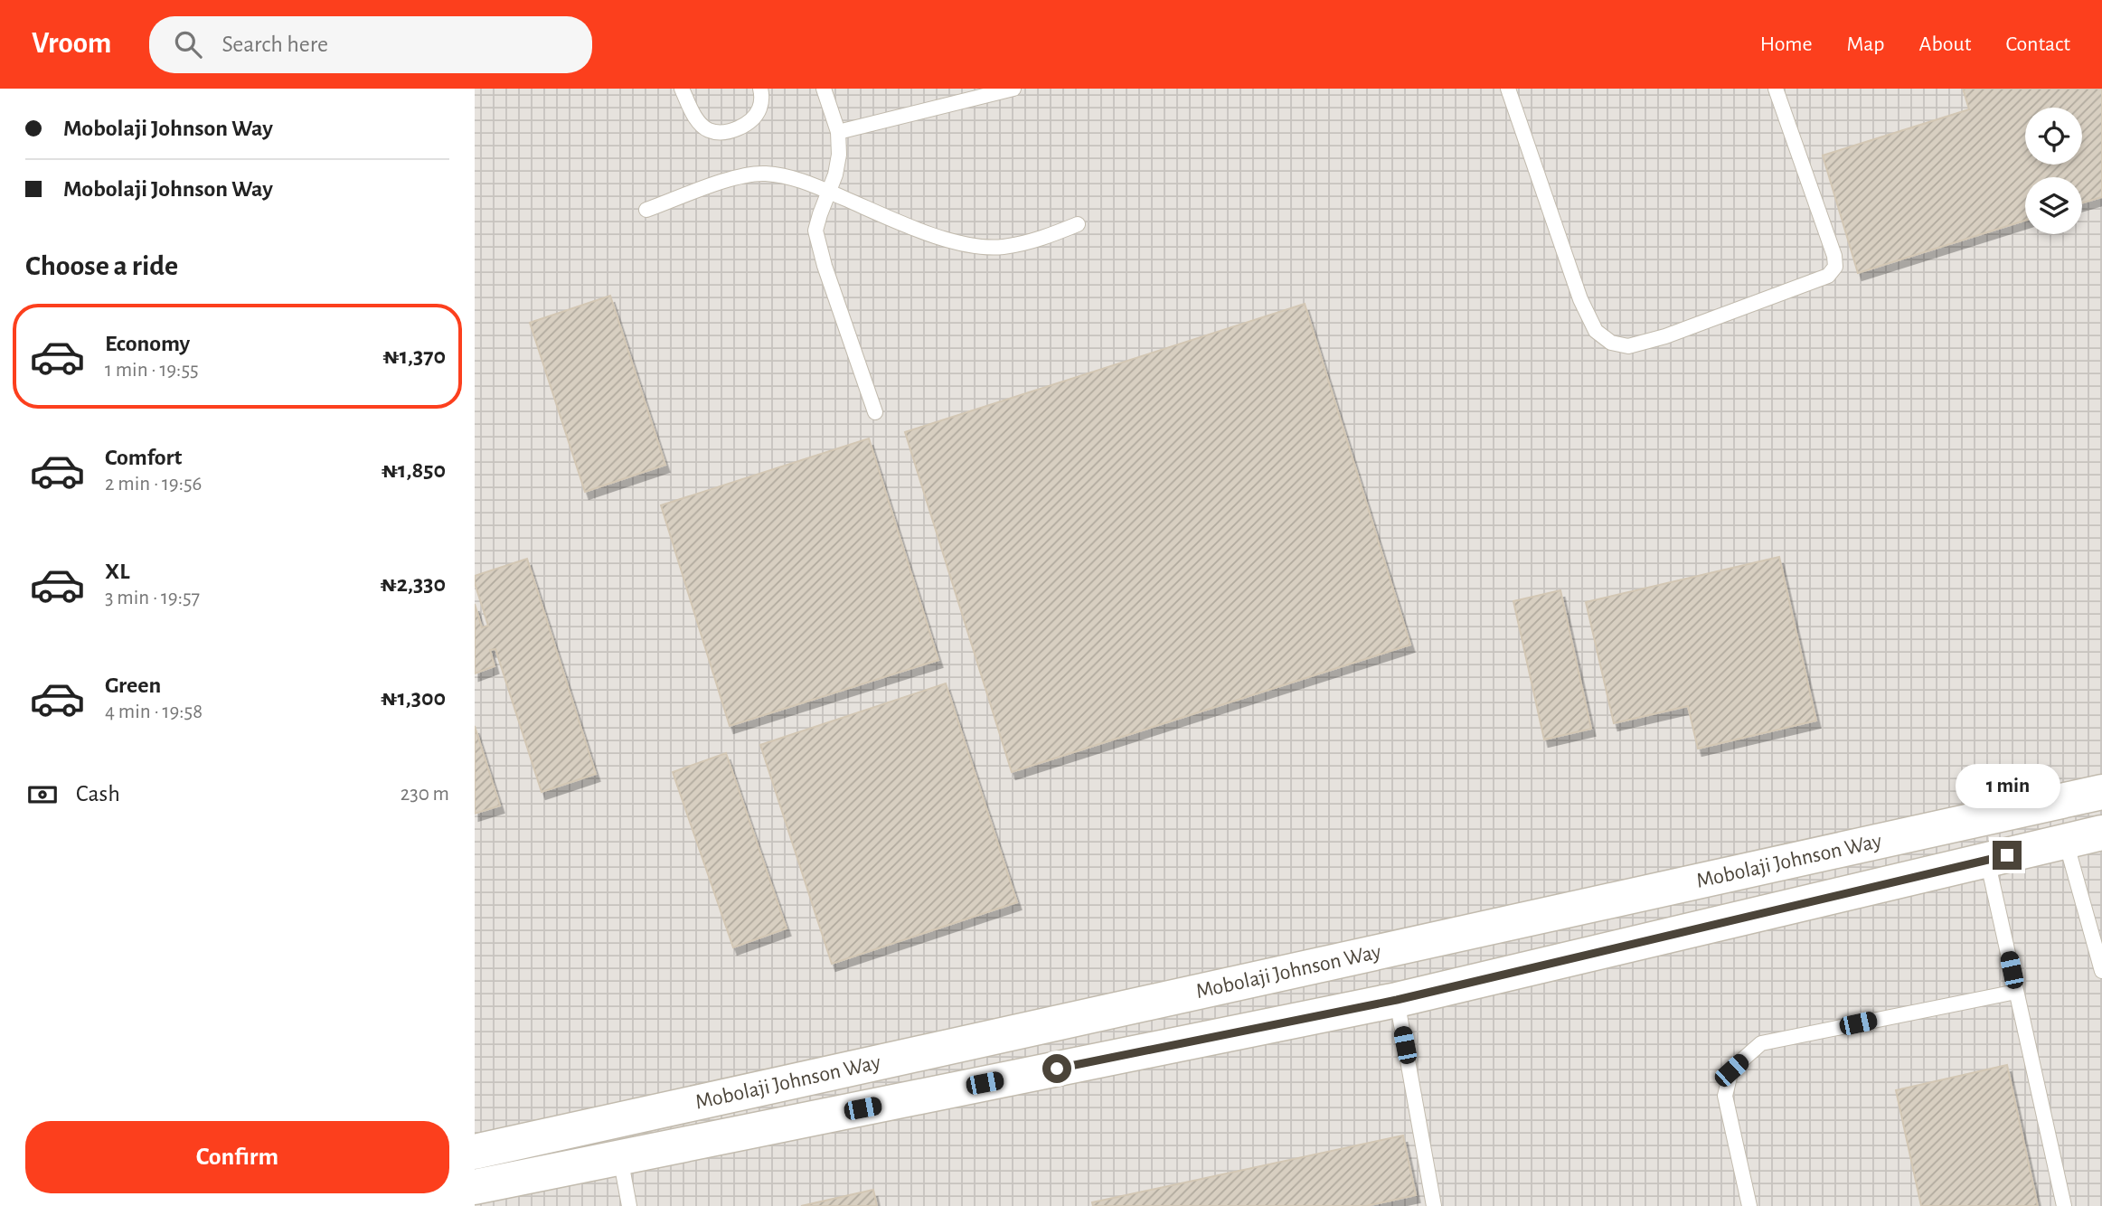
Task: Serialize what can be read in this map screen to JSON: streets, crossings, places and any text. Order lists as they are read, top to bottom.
{
  "streets": {
    "street": ["Mobolaji Johnson Way"]
  },
  "page": {
    "header": "Vroom",
    "search": "Search here",
    "nav": [
      "Home",
      "Map",
      "About",
      "Contact"
    ],
    "banner": ["Mobolaji Johnson Way", "Mobolaji Johnson Way"],
    "heading": "Choose a ride",
    "list": [
      {
        "name": "Economy",
        "note": "1 min · 19:55",
        "value": "₦1,370"
      },
      {
        "name": "Comfort",
        "note": "2 min · 19:56",
        "value": "₦1,850"
      },
      {
        "name": "XL",
        "note": "3 min · 19:57",
        "value": "₦2,330"
      },
      {
        "name": "Green",
        "note": "4 min · 19:58",
        "value": "₦1,300"
      }
    ],
    "pay": ["Cash", "230 m"],
    "bubble": "1 min",
    "buttons": "Confirm"
  }
}
